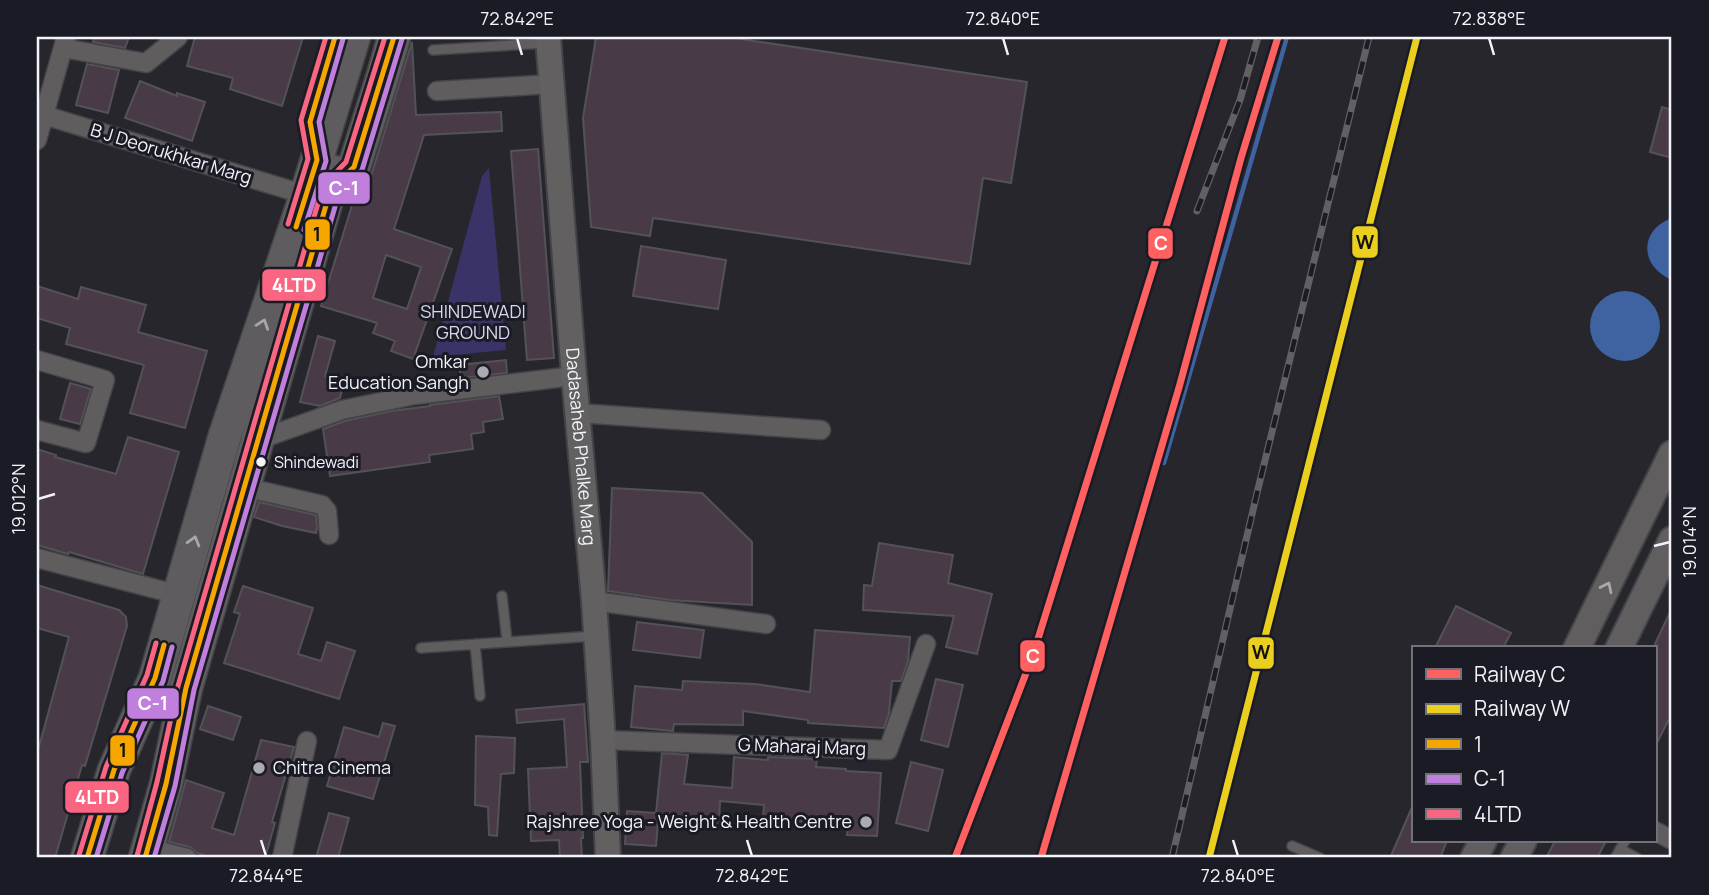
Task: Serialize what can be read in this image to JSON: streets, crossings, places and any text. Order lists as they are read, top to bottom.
{
  "streets": {
    "street": ["B J Deorukhkar Marg", "Dadasaheb Phalke Marg", "G Maharaj Marg"]
  },
  "crossings": [
    ["Dadasaheb Phalke Marg", "G Maharaj Marg"]
  ],
  "parks": ["SHINDEWADI GROUND"],
  "places": [
    "Omkar Education Sangh",
    "Shindewadi",
    "Chitra Cinema",
    "Rajshree Yoga - Weight & Health Centre"
  ],
  "lines": [
    "rail line C",
    "rail line W",
    "transit line 1",
    "transit line 4LTD",
    "transit line C-1"
  ],
  "legend": [
    "Railway C",
    "Railway W",
    "1",
    "C-1",
    "4LTD"
  ],
  "coordinates": [
    "72.842°E",
    "72.840°E",
    "72.838°E",
    "19.012°N",
    "19.014°N",
    "72.844°E"
  ]
}
